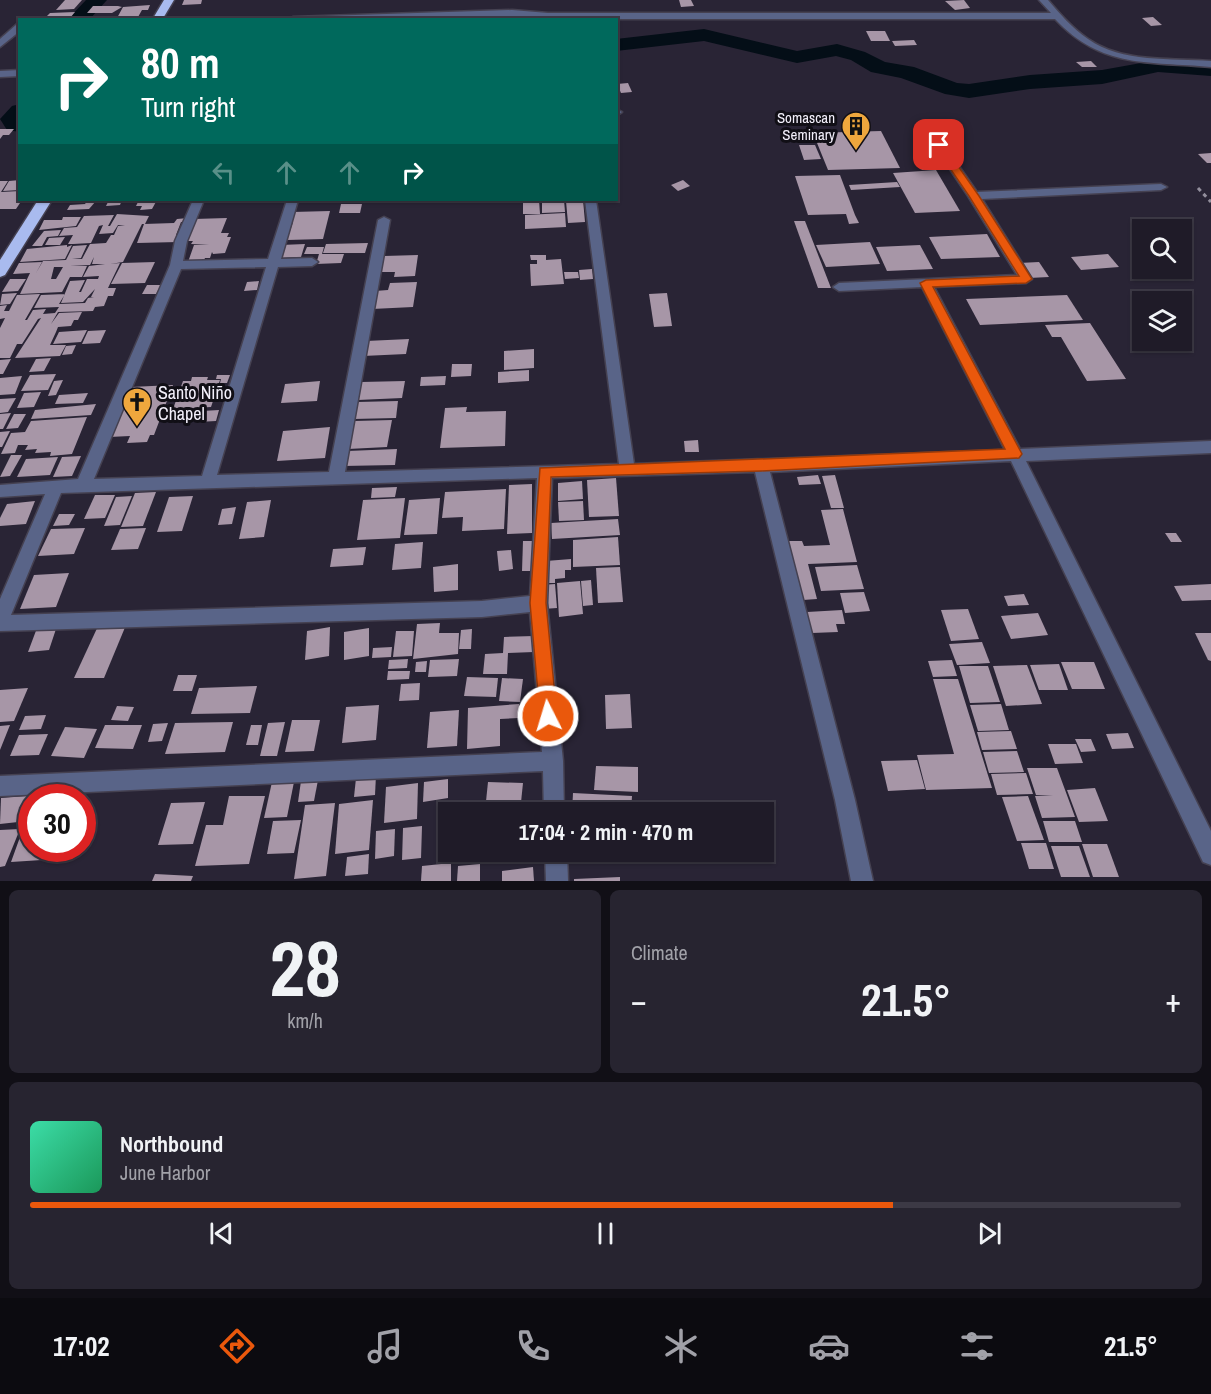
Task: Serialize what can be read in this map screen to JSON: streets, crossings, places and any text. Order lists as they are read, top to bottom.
{
  "places": {
    "building": ["Somascan Seminary"],
    "church": ["Santo Niño Chapel"]
  },
  "page": {
    "turn": ["80 m", "Turn right"],
    "limit": "30",
    "trip": "17:04 · 2 min · 470 m",
    "tile": [
      ["28", "km/h"],
      "Climate"
    ],
    "heat": ["−", "21.5°", "+"],
    "song": ["Northbound", "June Harbor"],
    "tabs": ["17:02", "21.5°"]
  }
}
